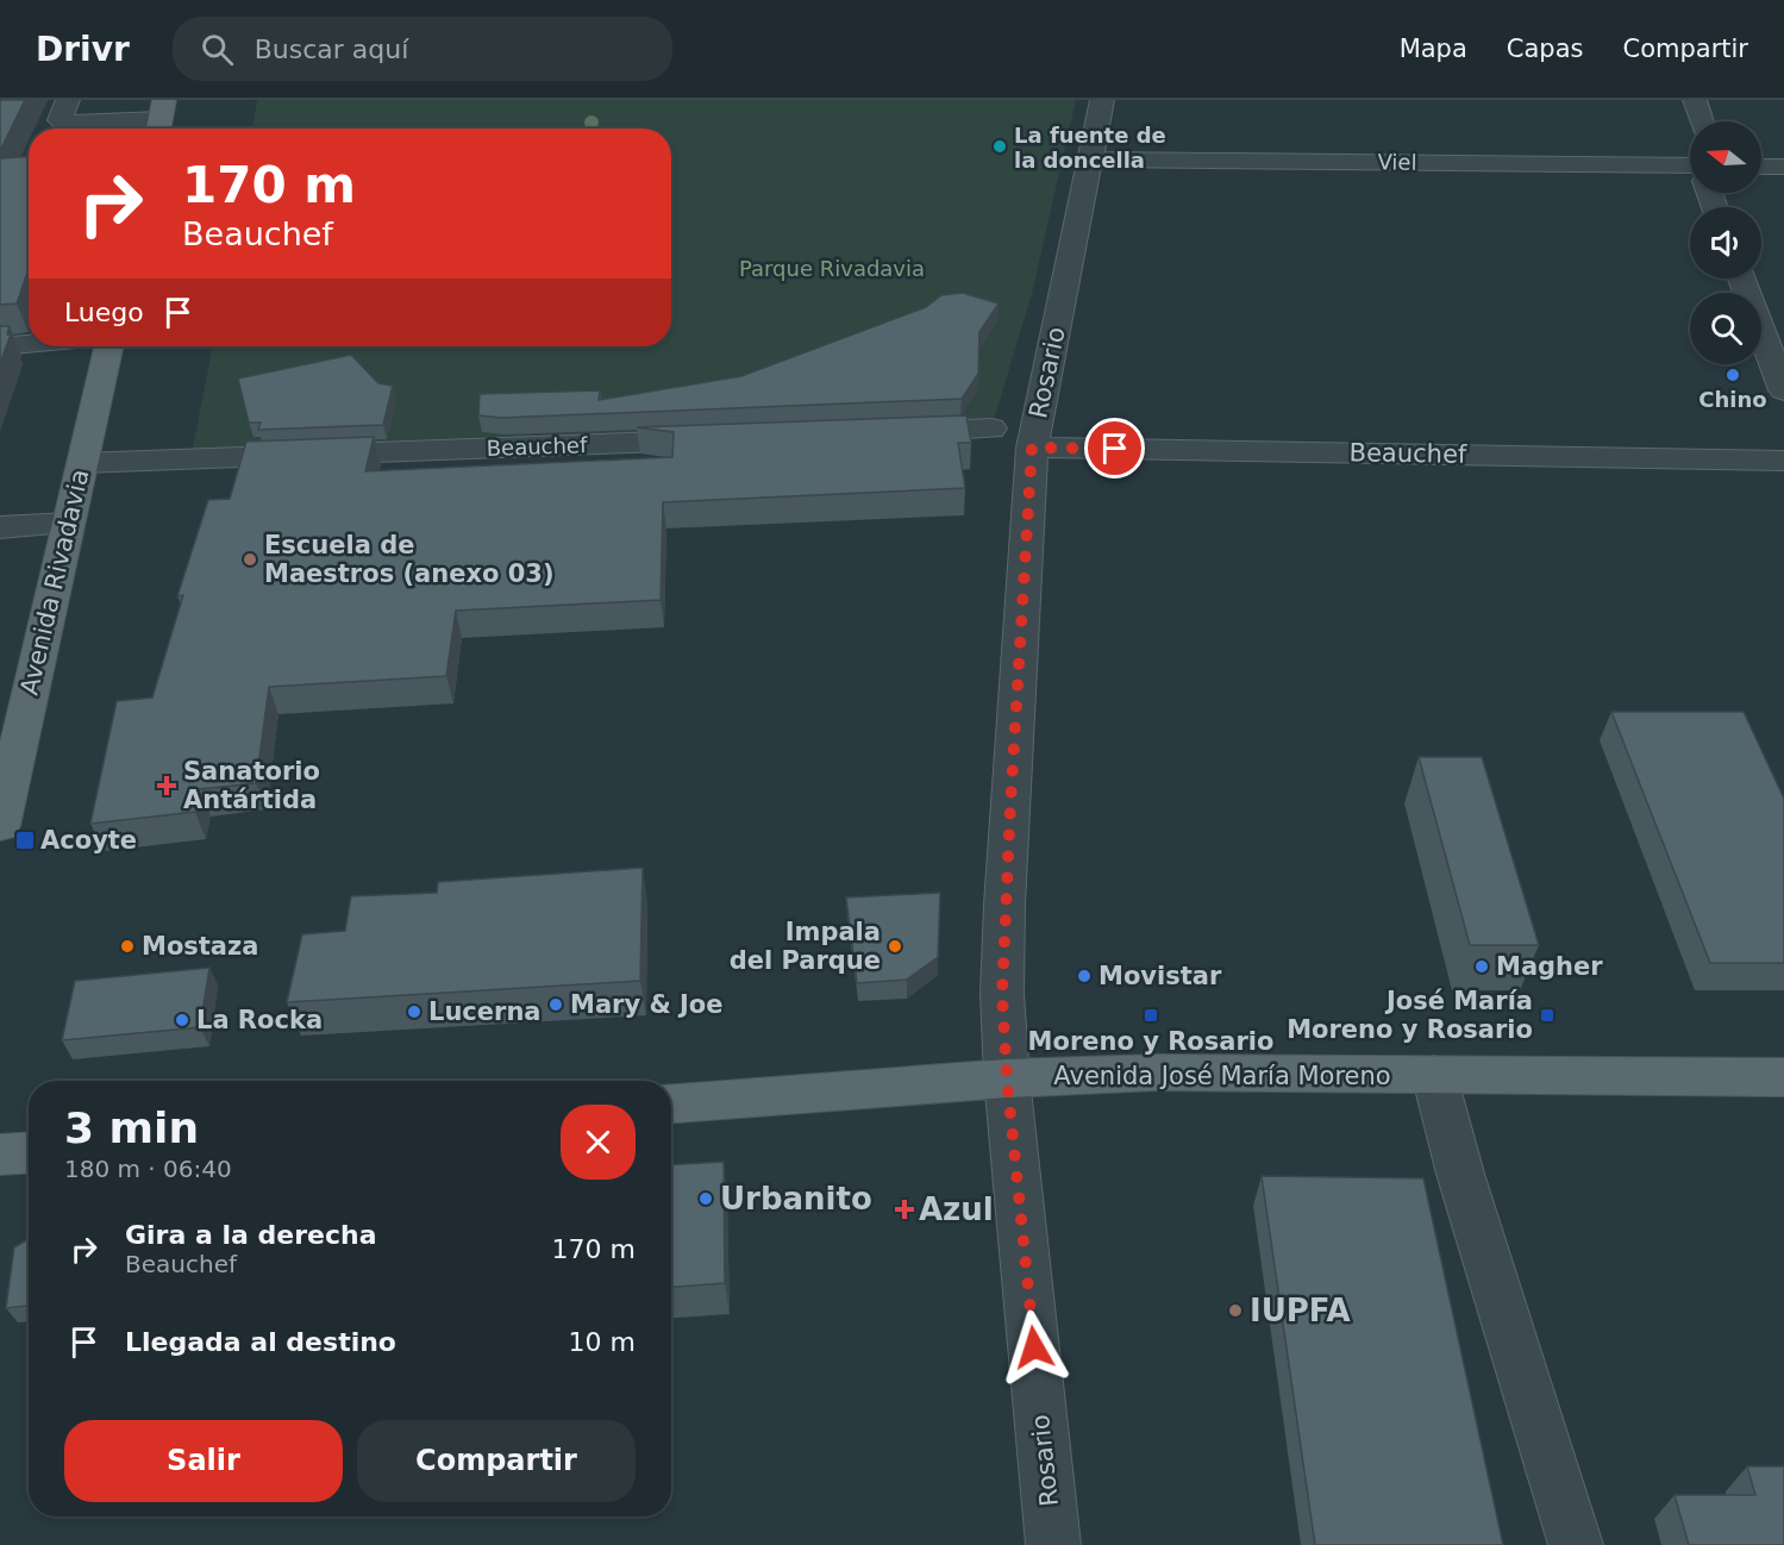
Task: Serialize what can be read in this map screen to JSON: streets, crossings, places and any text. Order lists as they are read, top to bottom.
{
  "streets": {
    "main road": ["Avenida Rivadavia", "Avenida José María Moreno"],
    "street": ["Viel", "Rosario", "Beauchef"]
  },
  "crossings": [
    ["Viel", "Rosario"],
    ["Rosario", "Beauchef"],
    ["Rosario", "Avenida José María Moreno"],
    ["Beauchef", "Avenida Rivadavia"]
  ],
  "parks": ["Parque Rivadavia"],
  "places": {
    "other": [
      "La fuente de la doncella",
      "Chino",
      "Escuela de Maestros (anexo 03)",
      "Mostaza",
      "Impala del Parque",
      "Magher",
      "Movistar",
      "Mary & Joe",
      "Lucerna",
      "La Rocka",
      "Urbanito",
      "IUPFA"
    ],
    "health": ["Sanatorio Antártida", "Azul"],
    "transit": ["Acoyte", "Moreno y Rosario", "José María Moreno y Rosario"]
  },
  "north": "left",
  "page": {
    "header": "Drivr",
    "search": "Buscar aquí",
    "nav": ["Mapa", "Capas", "Compartir"],
    "turn": ["170 m", "Beauchef"],
    "then": "Luego",
    "heading": ["3 min", "180 m · 06:40"],
    "list": [
      {
        "name": "Gira a la derecha",
        "note": "Beauchef",
        "value": "170 m"
      },
      {
        "name": "Llegada al destino",
        "value": "10 m"
      }
    ],
    "buttons": ["Salir", "Compartir"]
  }
}
